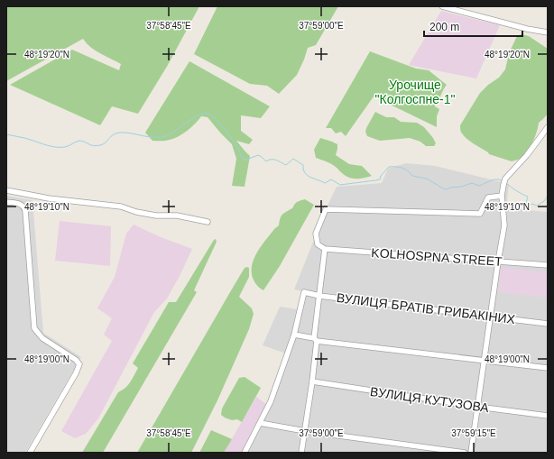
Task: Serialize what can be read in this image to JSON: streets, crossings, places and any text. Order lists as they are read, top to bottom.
{
  "streets": {
    "street": ["KOLHOSPNA STREET", "ВУЛИЦЯ БРАТІВ ГРИБАКІНИХ", "ВУЛИЦЯ КУТУЗОВА"]
  },
  "parks": ["Урочище \"Колгоспне-1\""],
  "scale_bar": "200 m",
  "coordinates": [
    "37°58'45\"E",
    "37°59'00\"E",
    "48°19'20\"N",
    "48°19'10\"N",
    "48°19'00\"N",
    "37°59'15\"E"
  ]
}
